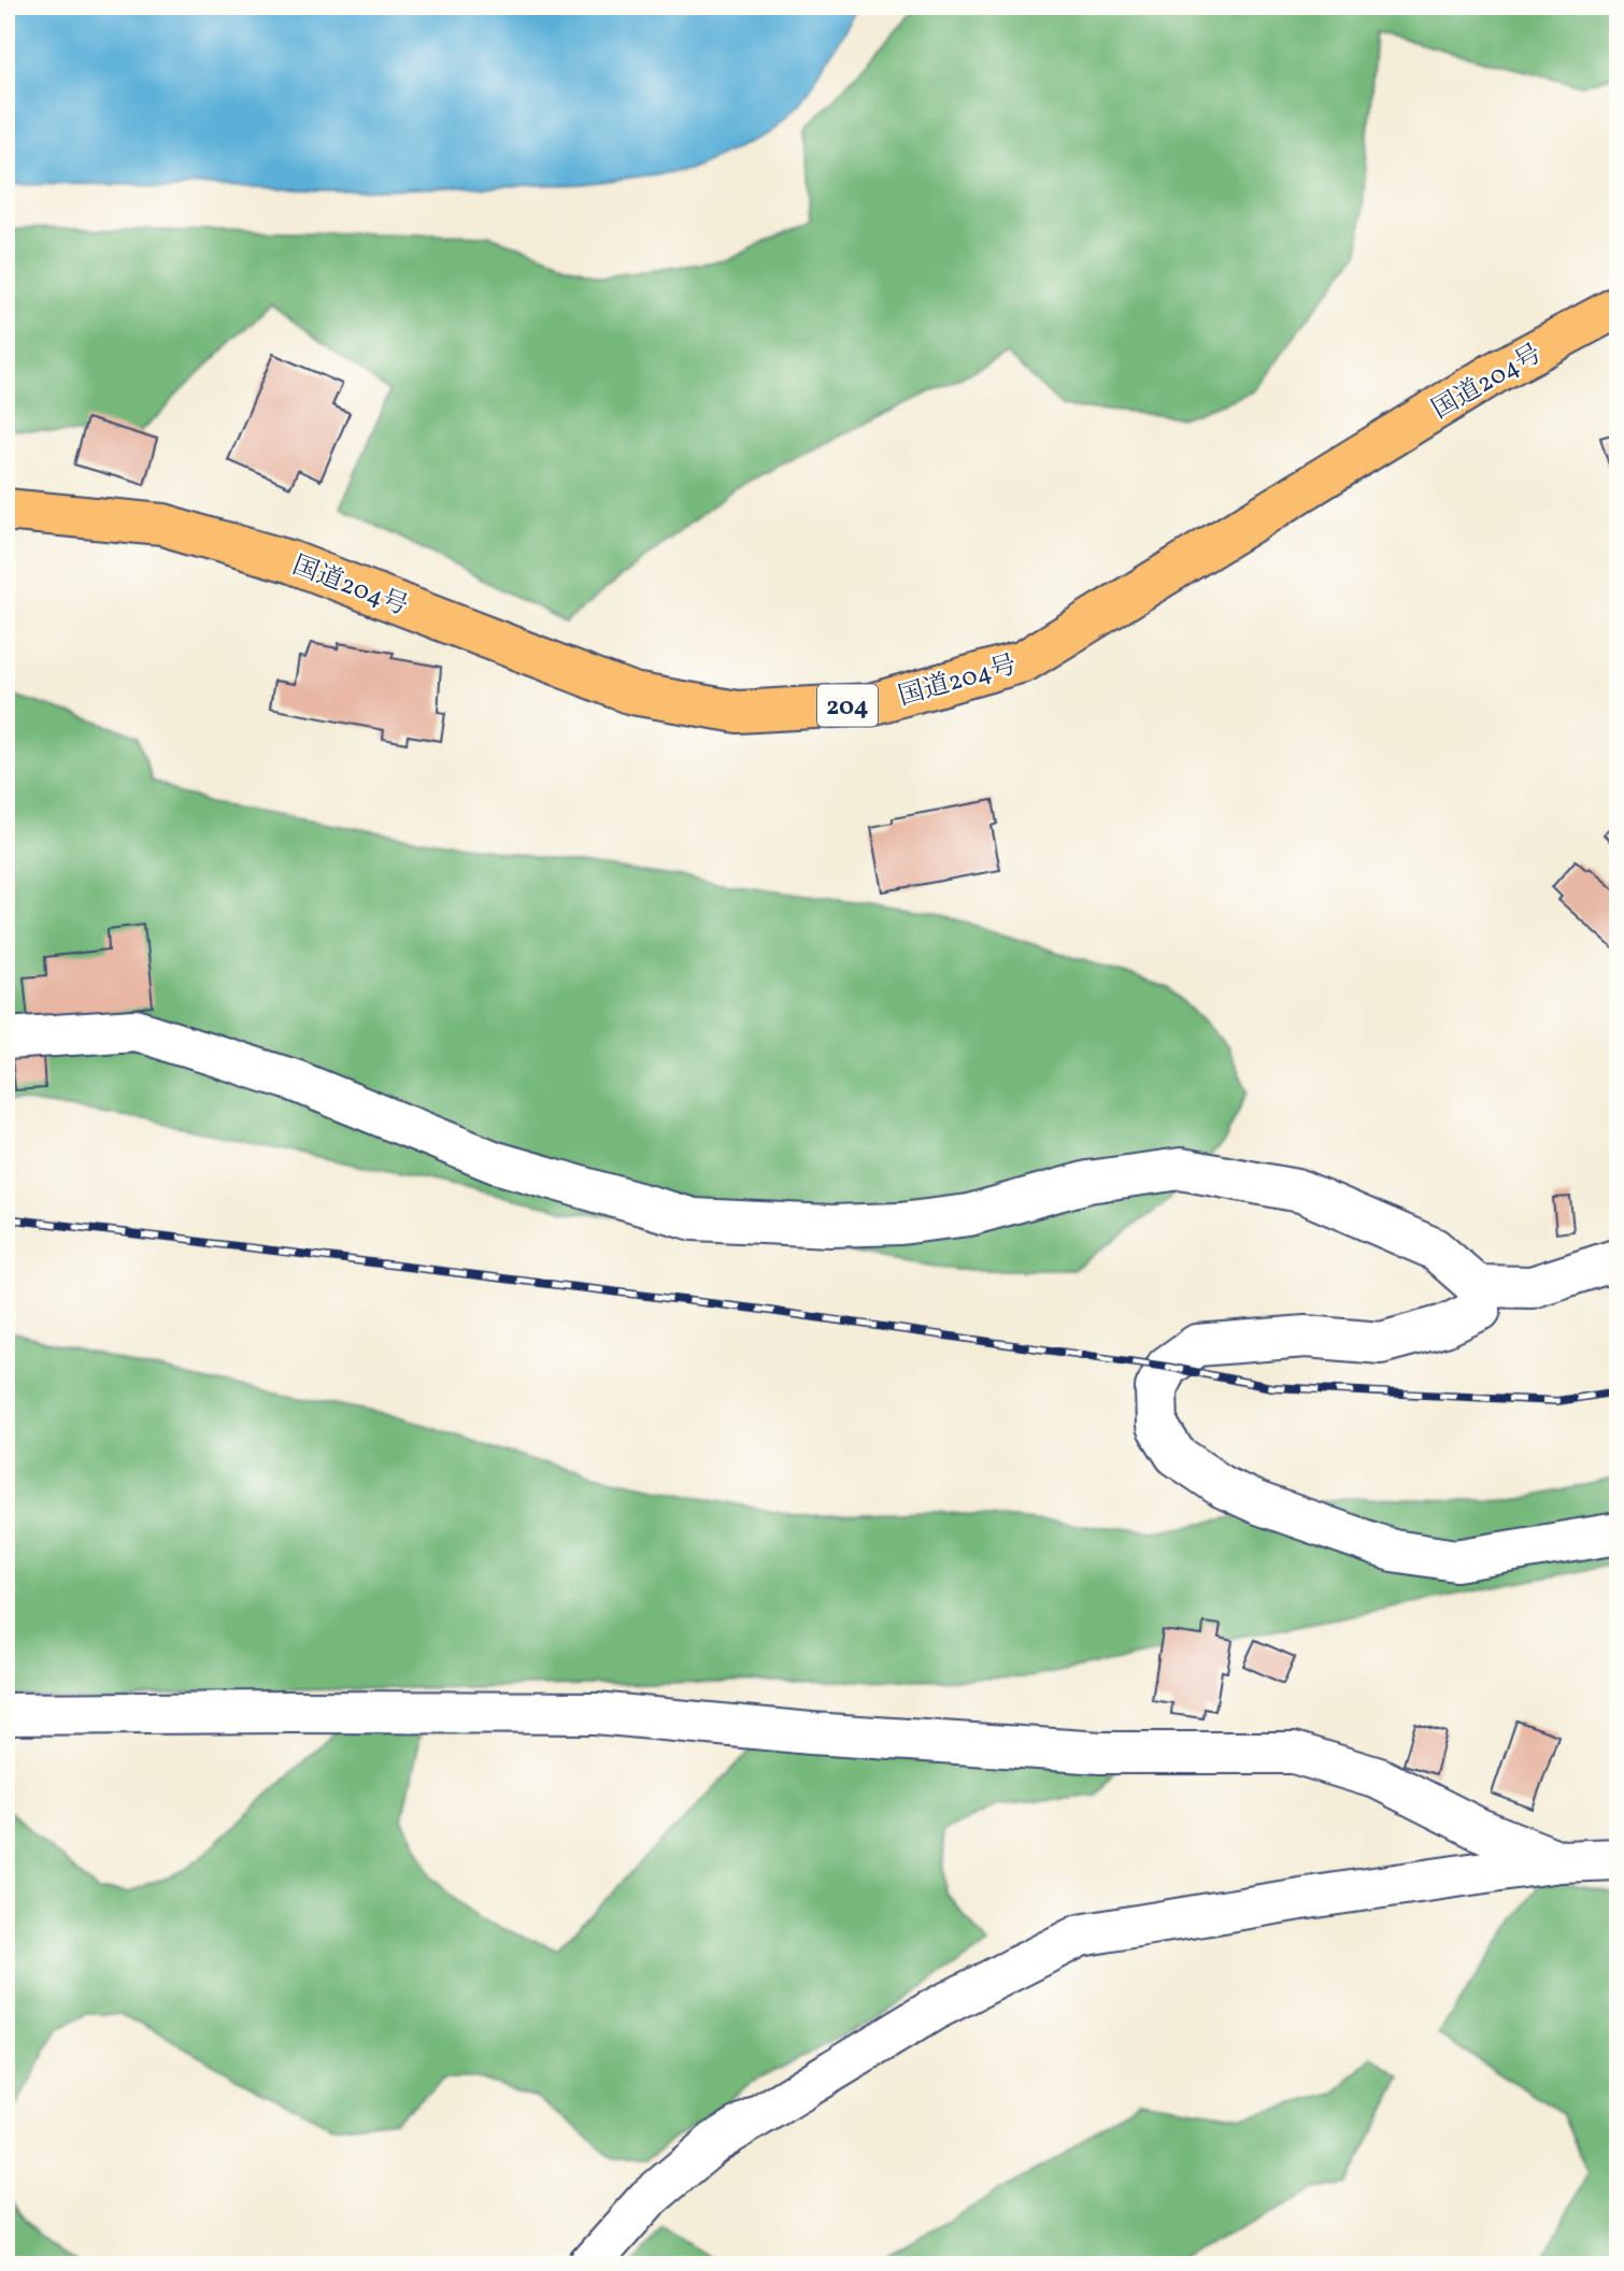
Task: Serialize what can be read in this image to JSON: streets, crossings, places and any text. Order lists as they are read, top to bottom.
{
  "streets": {
    "highway": ["国道204号", "204"]
  }
}
